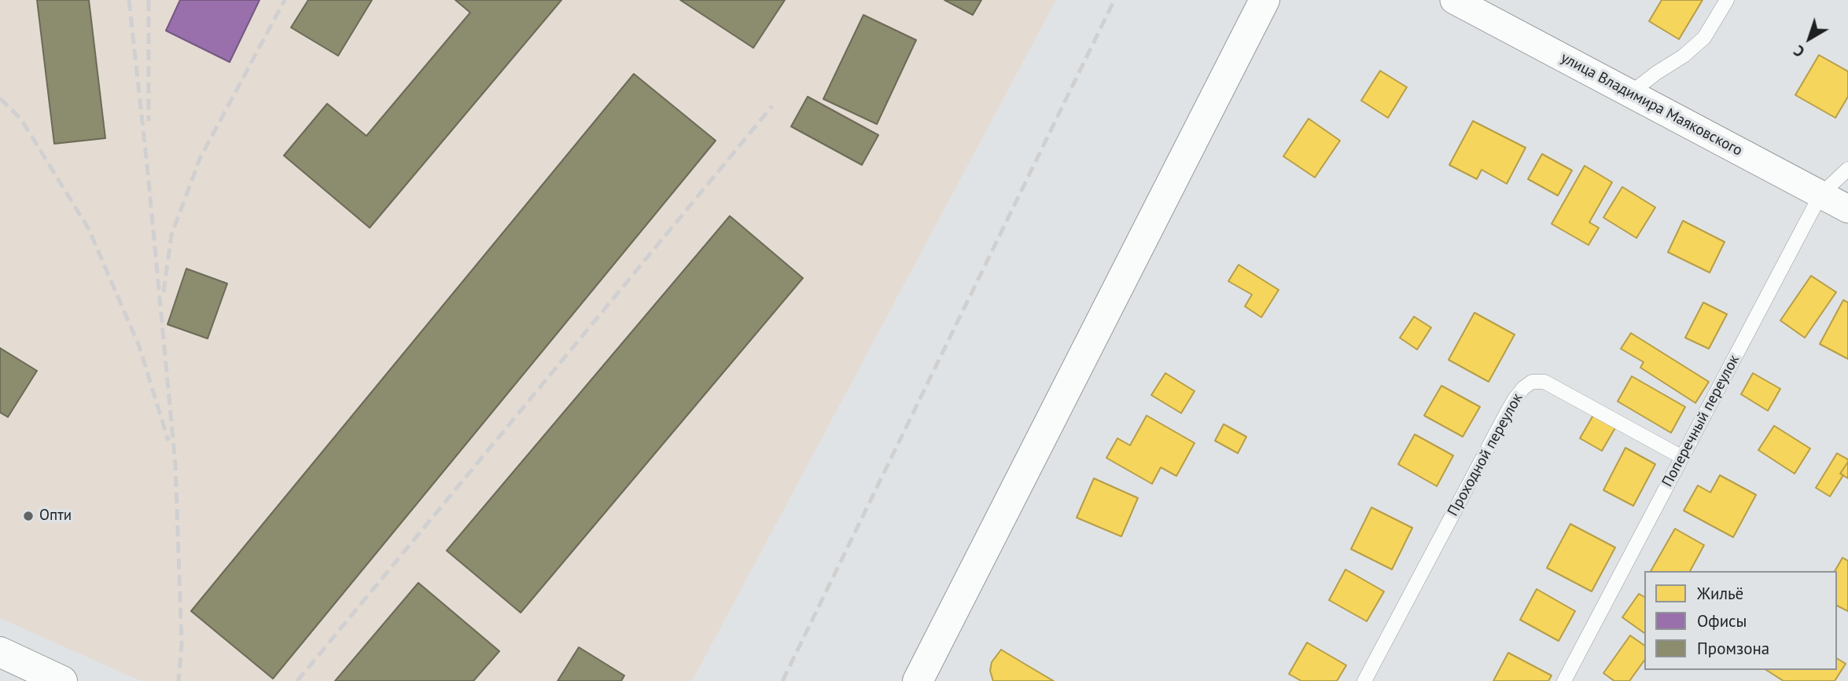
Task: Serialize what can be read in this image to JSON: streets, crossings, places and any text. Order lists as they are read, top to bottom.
{
  "streets": {
    "street": ["улица Владимира Маяковского"],
    "lane": ["Поперечный переулок", "Проходной переулок"]
  },
  "crossings": [
    ["улица Владимира Маяковского", "Поперечный переулок"],
    ["Поперечный переулок", "Проходной переулок"]
  ],
  "places": ["Опти"],
  "legend": ["Жильё", "Офисы", "Промзона"],
  "north": "bottom left"
}
